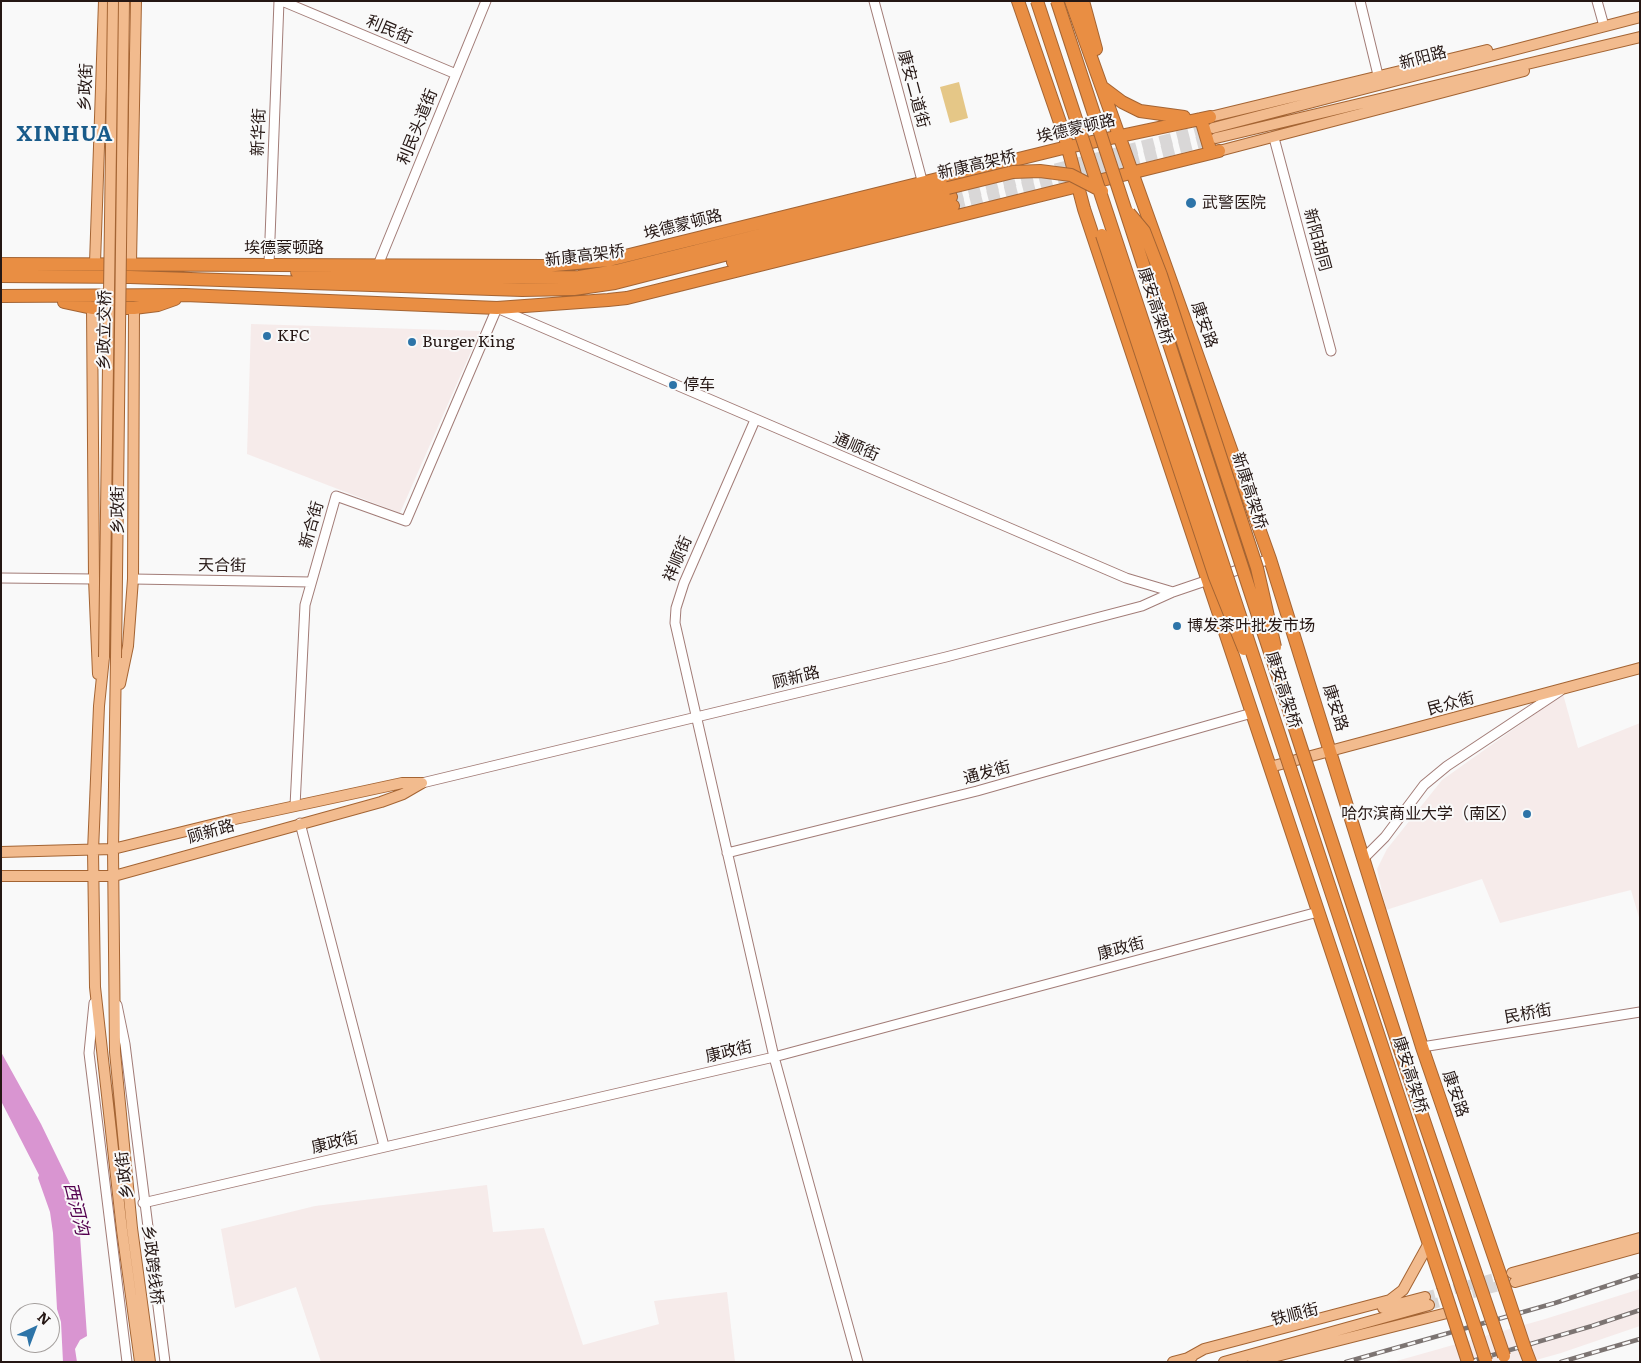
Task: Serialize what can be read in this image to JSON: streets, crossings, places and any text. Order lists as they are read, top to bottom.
{
  "streets": {
    "highway": [
      "埃德蒙顿路",
      "新康高架桥",
      "康安高架桥",
      "康安路"
    ],
    "main road": [
      "新阳路",
      "乡政街",
      "乡政立交桥",
      "顾新路",
      "民众街",
      "乡政跨线桥",
      "铁顺街"
    ],
    "street": [
      "利民街",
      "康安二道街",
      "利民头道街",
      "新华街",
      "新阳胡同",
      "通顺街",
      "新合街",
      "祥顺街",
      "天合街",
      "通发街",
      "康政街",
      "民桥街"
    ]
  },
  "crossings": [
    ["利民街", "利民头道街"],
    ["利民街", "新华街"],
    ["新阳路", "埃德蒙顿路"],
    ["乡政街", "埃德蒙顿路"],
    ["乡政街", "乡政立交桥"],
    ["乡政街", "天合街"],
    ["乡政街", "顾新路"],
    ["乡政街", "康政街"],
    ["乡政街", "乡政跨线桥"],
    ["康安二道街", "埃德蒙顿路"],
    ["利民头道街", "埃德蒙顿路"],
    ["埃德蒙顿路", "新华街"],
    ["埃德蒙顿路", "新康高架桥"],
    ["埃德蒙顿路", "康安路"],
    ["埃德蒙顿路", "通顺街"],
    ["埃德蒙顿路", "新合街"],
    ["新华街", "新康高架桥"],
    ["新康高架桥", "康安高架桥"],
    ["康安路", "民众街"],
    ["康安路", "民桥街"],
    ["通顺街", "新合街"],
    ["通顺街", "祥顺街"],
    ["通顺街", "顾新路"],
    ["新合街", "天合街"],
    ["新合街", "顾新路"],
    ["祥顺街", "顾新路"],
    ["祥顺街", "通发街"],
    ["祥顺街", "康政街"]
  ],
  "districts": ["XINHUA"],
  "water": ["西河沟"],
  "places": [
    "武警医院",
    "KFC",
    "Burger King",
    "停车",
    "博发茶叶批发市场",
    "哈尔滨商业大学（南区）"
  ],
  "north": "top right"
}
